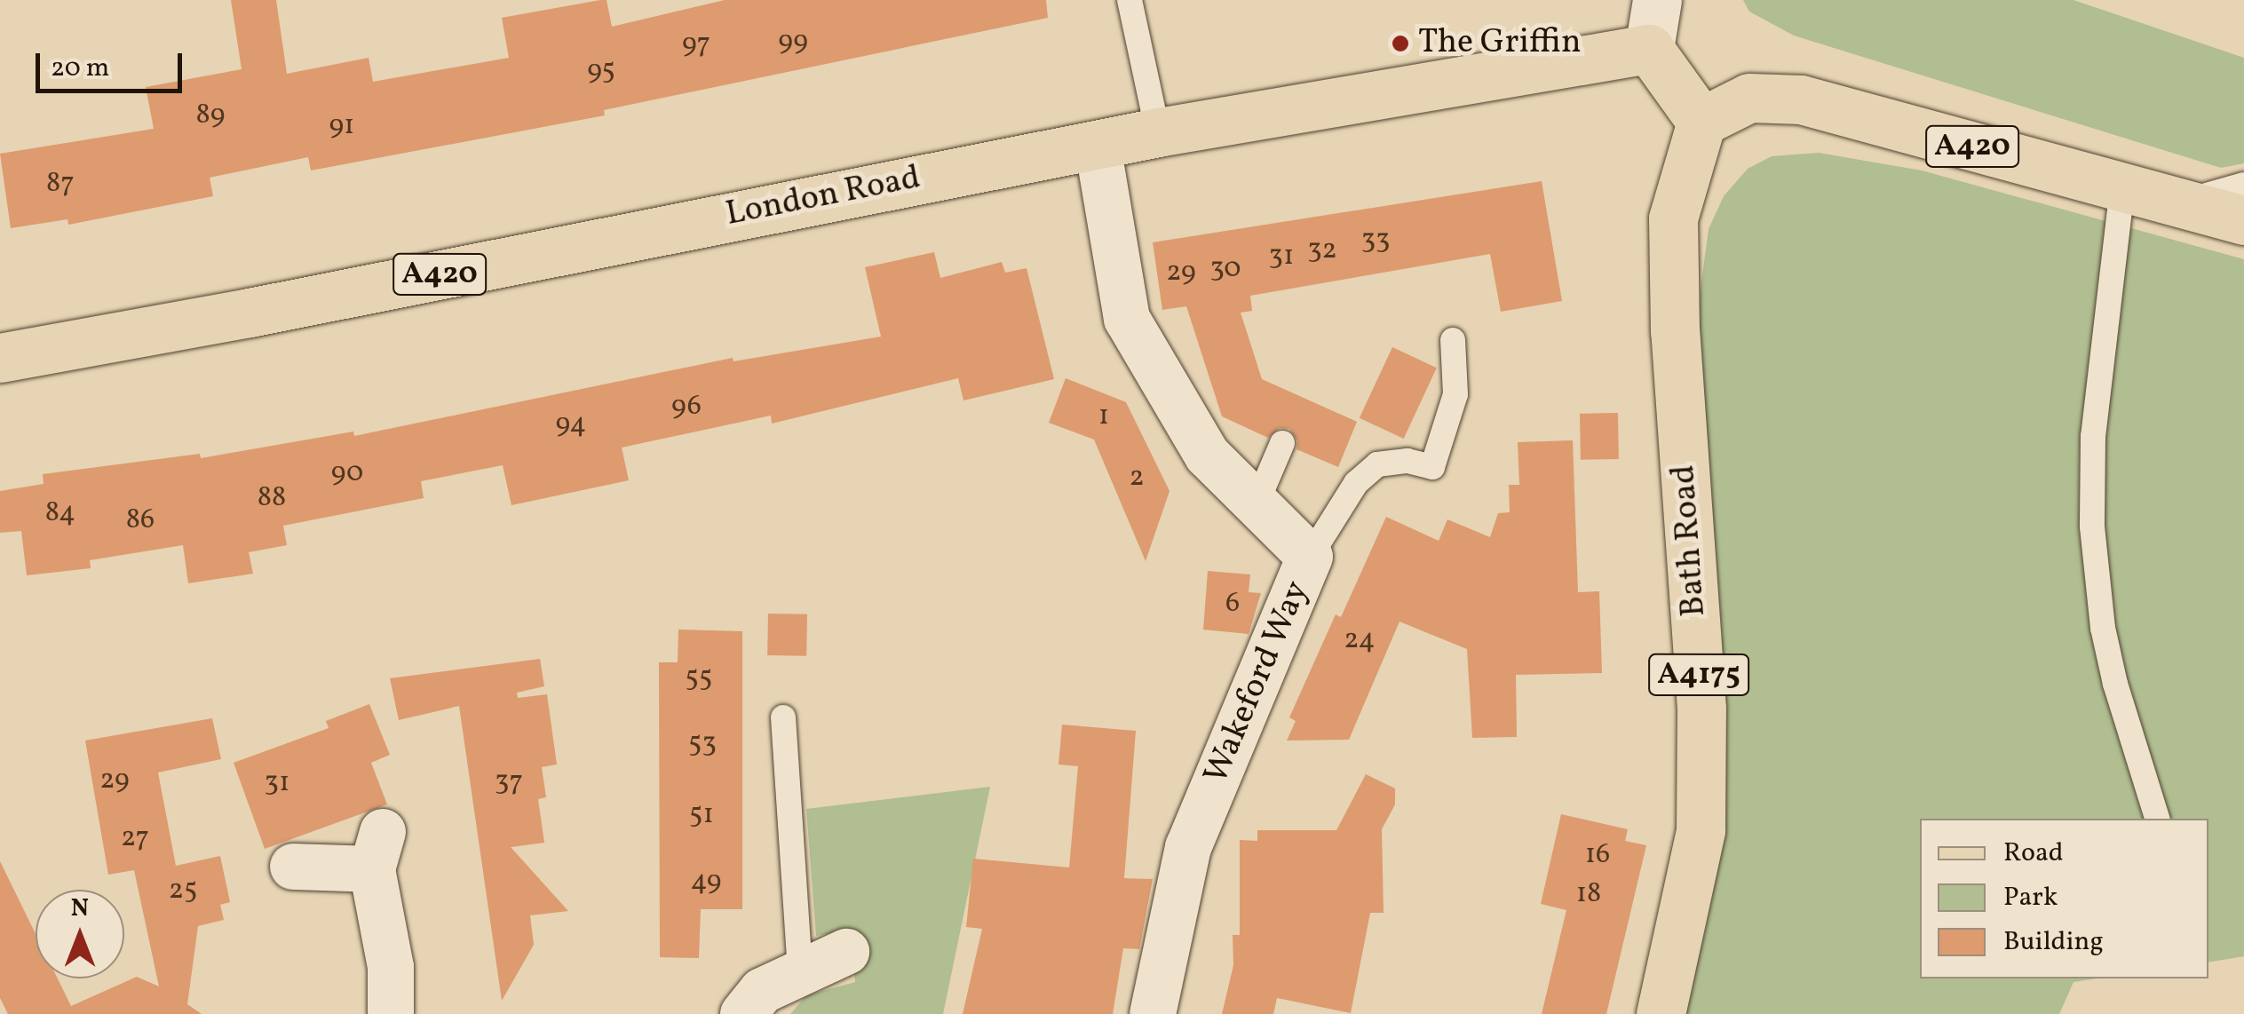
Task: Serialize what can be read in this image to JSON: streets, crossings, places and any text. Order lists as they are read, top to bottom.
{
  "streets": {
    "main road": [
      "A420",
      "London Road",
      "Bath Road",
      "A4175"
    ],
    "street": ["Wakeford Way"]
  },
  "crossings": [
    ["A420", "Bath Road"],
    ["London Road", "Wakeford Way"]
  ],
  "places": ["The Griffin"],
  "house_numbers": [
    "99",
    "97",
    "95",
    "89",
    "91",
    "87",
    "33",
    "32",
    "31",
    "30",
    "29",
    "96",
    "1",
    "94",
    "90",
    "2",
    "88",
    "84",
    "86",
    "6",
    "24",
    "55",
    "53",
    "29",
    "37",
    "31",
    "51",
    "27",
    "16",
    "49",
    "25",
    "18"
  ],
  "legend": ["Road", "Park", "Building"],
  "scale_bar": "20 m",
  "north": "top"
}
